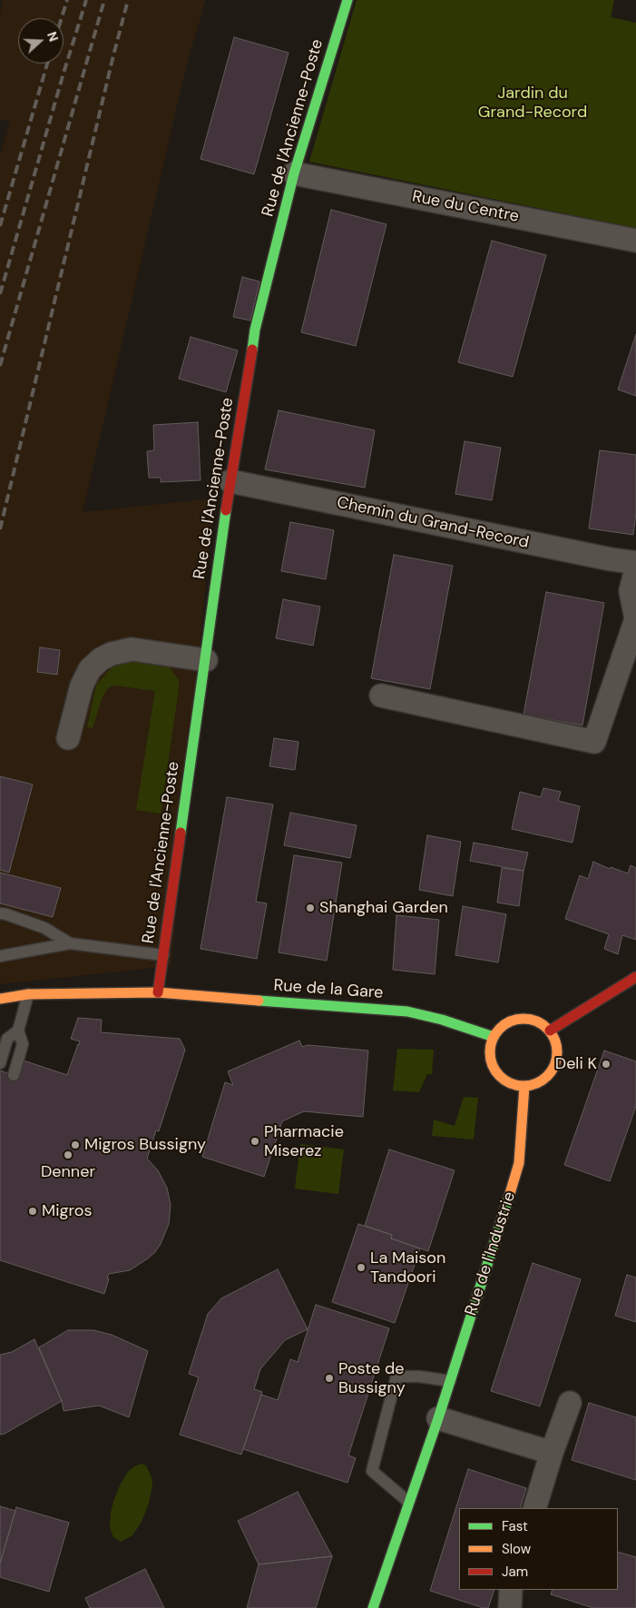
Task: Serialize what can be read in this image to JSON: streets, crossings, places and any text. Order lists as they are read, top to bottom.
{
  "streets": {
    "street": [
      "Rue de l'Ancienne-Poste",
      "Rue du Centre",
      "Chemin du Grand-Record",
      "Rue de la Gare",
      "Rue de l'Industrie"
    ]
  },
  "crossings": [
    ["Rue de l'Ancienne-Poste", "Rue du Centre"],
    ["Rue de l'Ancienne-Poste", "Chemin du Grand-Record"],
    ["Rue de l'Ancienne-Poste", "Rue de la Gare"],
    ["Rue de la Gare", "Rue de l'Industrie"]
  ],
  "parks": ["Jardin du Grand-Record"],
  "places": [
    "Shanghai Garden",
    "Deli K",
    "Pharmacie Miserez",
    "Migros Bussigny",
    "Denner",
    "Migros",
    "La Maison Tandoori",
    "Poste de Bussigny"
  ],
  "legend": ["Fast", "Slow", "Jam"],
  "north": "right"
}
